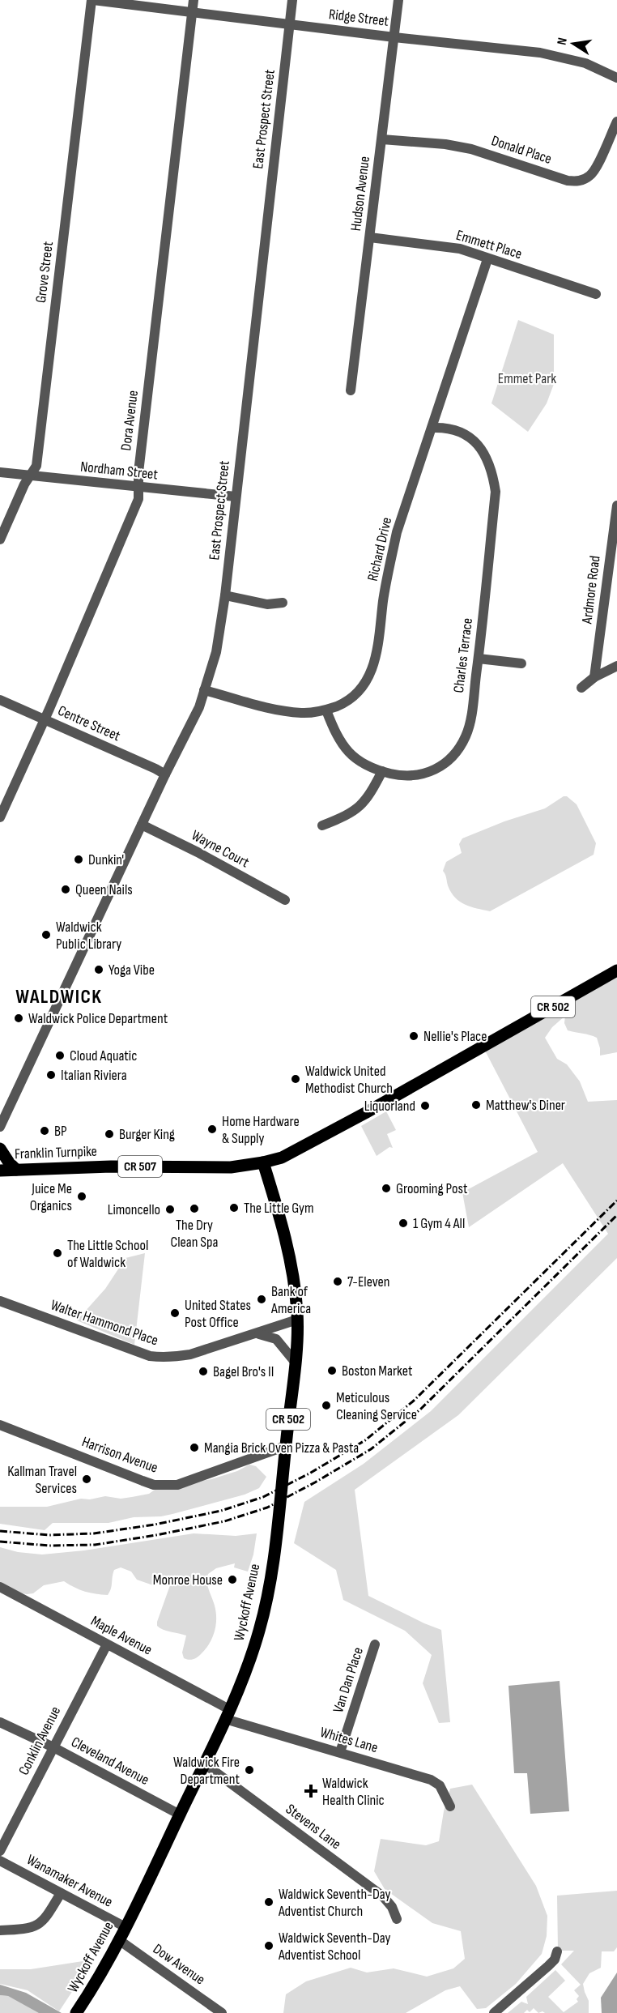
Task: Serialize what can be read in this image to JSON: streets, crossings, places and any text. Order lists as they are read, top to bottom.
{
  "streets": {
    "main road": [
      "CR 502",
      "Franklin Turnpike",
      "CR 507",
      "Wyckoff Avenue"
    ],
    "street": [
      "Ridge Street",
      "East Prospect Street",
      "Donald Place",
      "Hudson Avenue",
      "Emmett Place",
      "Grove Street",
      "Dora Avenue",
      "Nordham Street",
      "Richard Drive",
      "Ardmore Road",
      "Charles Terrace",
      "Centre Street",
      "Wayne Court",
      "Walter Hammond Place",
      "Harrison Avenue",
      "Maple Avenue",
      "Van Dan Place",
      "Whites Lane",
      "Conklin Avenue",
      "Cleveland Avenue",
      "Stevens Lane",
      "Wanamaker Avenue",
      "Dow Avenue"
    ]
  },
  "crossings": [
    ["Ridge Street", "East Prospect Street"],
    ["Ridge Street", "Hudson Avenue"],
    ["Ridge Street", "Grove Street"],
    ["Ridge Street", "Dora Avenue"],
    ["East Prospect Street", "Nordham Street"],
    ["East Prospect Street", "Richard Drive"],
    ["East Prospect Street", "Centre Street"],
    ["East Prospect Street", "Wayne Court"],
    ["Donald Place", "Hudson Avenue"],
    ["Hudson Avenue", "Emmett Place"],
    ["Emmett Place", "Richard Drive"],
    ["Grove Street", "Nordham Street"],
    ["Dora Avenue", "Nordham Street"],
    ["Dora Avenue", "Centre Street"],
    ["Richard Drive", "Charles Terrace"],
    ["Franklin Turnpike", "Wyckoff Avenue"],
    ["Walter Hammond Place", "Wyckoff Avenue"],
    ["Harrison Avenue", "Wyckoff Avenue"],
    ["Wyckoff Avenue", "Maple Avenue"],
    ["Wyckoff Avenue", "Whites Lane"],
    ["Wyckoff Avenue", "Cleveland Avenue"],
    ["Wyckoff Avenue", "Stevens Lane"],
    ["Wyckoff Avenue", "Wanamaker Avenue"],
    ["Wyckoff Avenue", "Dow Avenue"],
    ["Maple Avenue", "Whites Lane"],
    ["Maple Avenue", "Conklin Avenue"],
    ["Van Dan Place", "Whites Lane"],
    ["Conklin Avenue", "Cleveland Avenue"]
  ],
  "districts": ["WALDWICK"],
  "parks": ["Emmet Park"],
  "places": {
    "other": [
      "Dunkin'",
      "Queen Nails",
      "Waldwick Public Library",
      "Yoga Vibe",
      "Waldwick Police Department",
      "Nellie's Place",
      "Cloud Aquatic",
      "Italian Riviera",
      "Waldwick United Methodist Church",
      "Matthew's Diner",
      "Liquorland",
      "Home Hardware & Supply",
      "BP",
      "Burger King",
      "Grooming Post",
      "Juice Me Organics",
      "The Little Gym",
      "The Dry Clean Spa",
      "Limoncello",
      "1 Gym 4 All",
      "The Little School of Waldwick",
      "7-Eleven",
      "Bank of America",
      "United States Post Office",
      "Boston Market",
      "Bagel Bro's II",
      "Meticulous Cleaning Service",
      "Mangia Brick Oven Pizza & Pasta",
      "Kallman Travel Services",
      "Monroe House",
      "Waldwick Fire Department",
      "Waldwick Seventh-Day Adventist Church",
      "Waldwick Seventh-Day Adventist School"
    ],
    "health": ["Waldwick Health Clinic"]
  },
  "north": "left"
}
